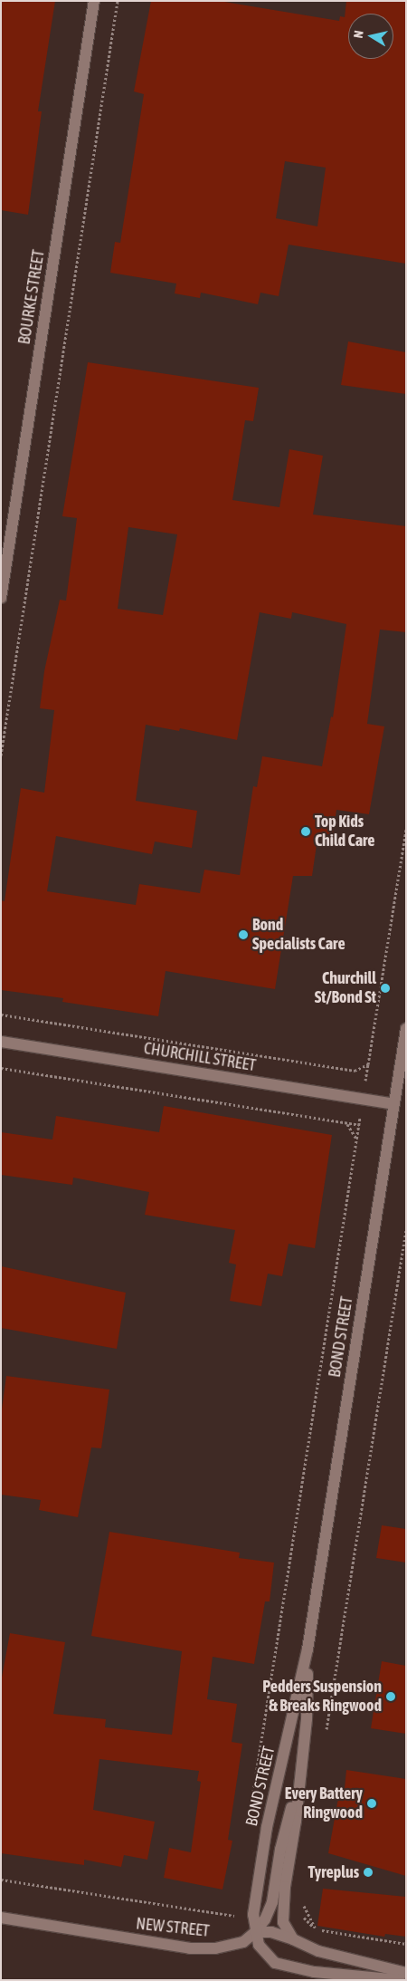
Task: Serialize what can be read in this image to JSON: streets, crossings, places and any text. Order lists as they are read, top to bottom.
{
  "streets": {
    "street": [
      "BOURKE STREET",
      "CHURCHILL STREET",
      "BOND STREET",
      "NEW STREET"
    ]
  },
  "crossings": [
    ["CHURCHILL STREET", "BOND STREET"],
    ["BOND STREET", "NEW STREET"]
  ],
  "places": [
    "Top Kids Child Care",
    "Bond Specialists Care",
    "Churchill St/Bond St",
    "Pedders Suspension & Breaks Ringwood",
    "Every Battery Ringwood",
    "Tyreplus"
  ],
  "north": "left"
}
